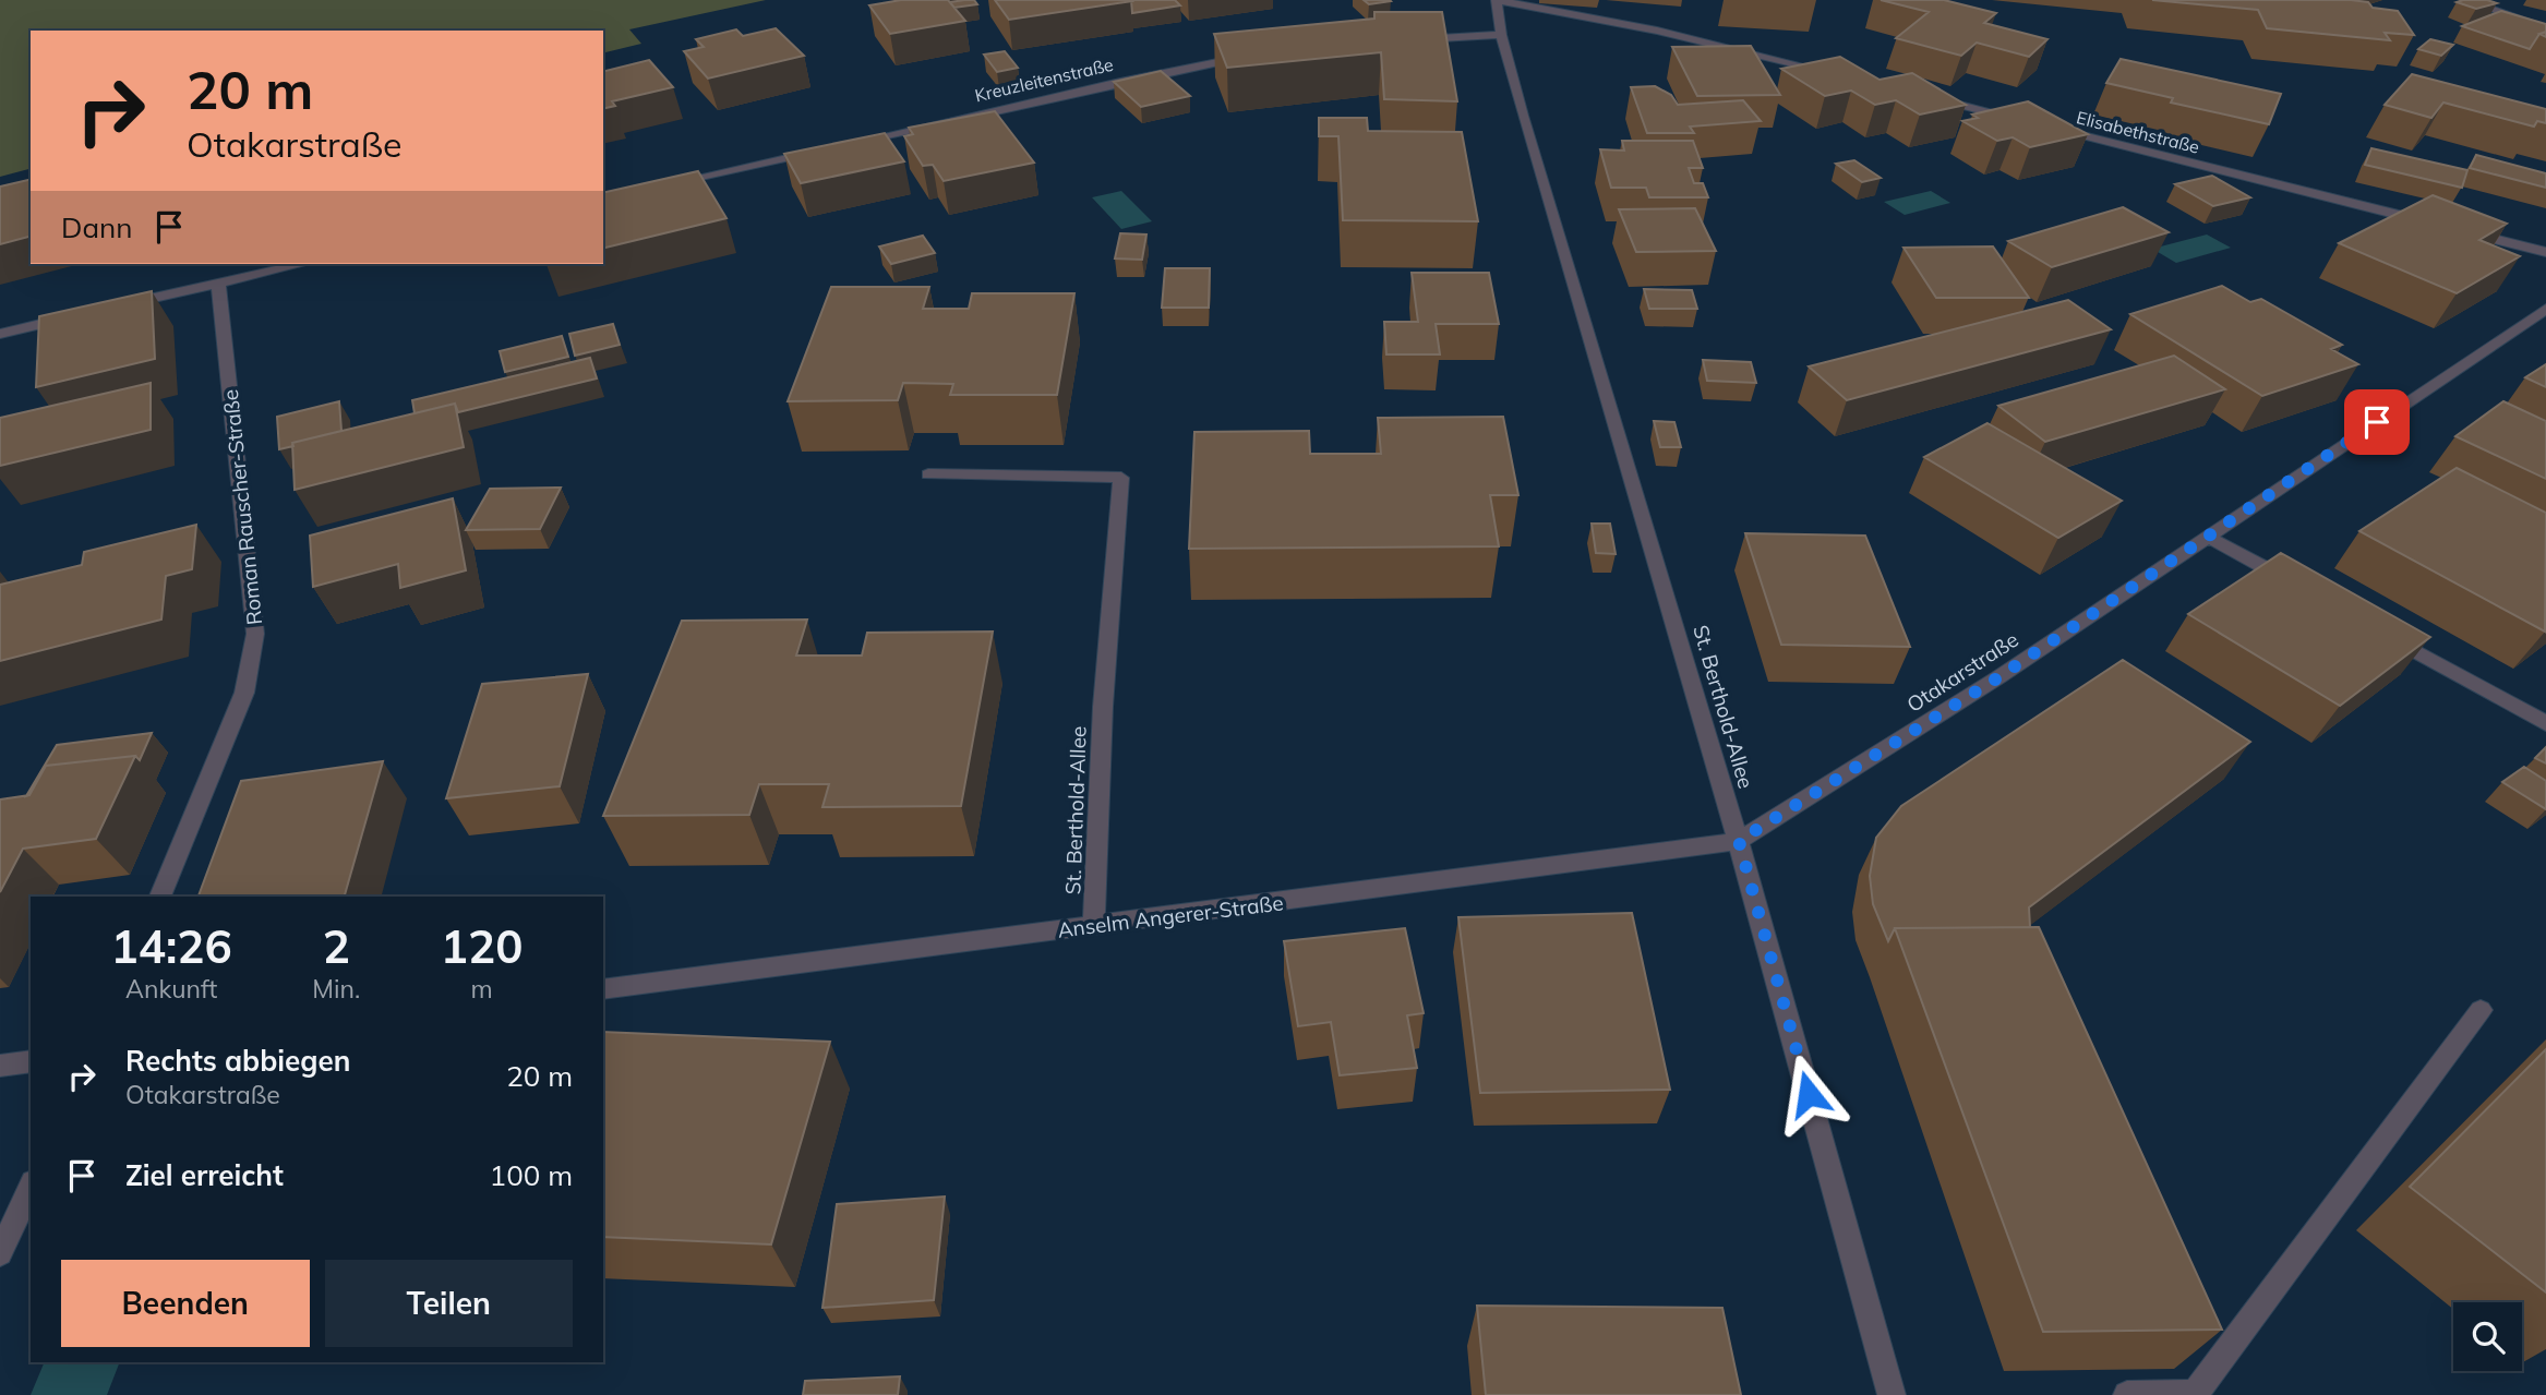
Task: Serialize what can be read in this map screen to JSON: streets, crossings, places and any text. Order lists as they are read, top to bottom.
{
  "streets": {
    "street": [
      "Kreuzleitenstraße",
      "Elisabethstraße",
      "Roman Rauscher-Straße",
      "Otakarstraße",
      "St. Berthold-Allee",
      "Anselm Angerer-Straße"
    ]
  },
  "crossings": [
    ["Otakarstraße", "St. Berthold-Allee"],
    ["Otakarstraße", "Anselm Angerer-Straße"],
    ["St. Berthold-Allee", "Anselm Angerer-Straße"]
  ],
  "page": {
    "turn": ["20 m", "Otakarstraße"],
    "then": "Dann",
    "eta": [
      "14:26",
      "Ankunft",
      "2",
      "Min.",
      "120",
      "m"
    ],
    "list": [
      {
        "name": "Rechts abbiegen",
        "note": "Otakarstraße",
        "value": "20 m"
      },
      {
        "name": "Ziel erreicht",
        "value": "100 m"
      }
    ],
    "buttons": ["Beenden", "Teilen"]
  }
}
